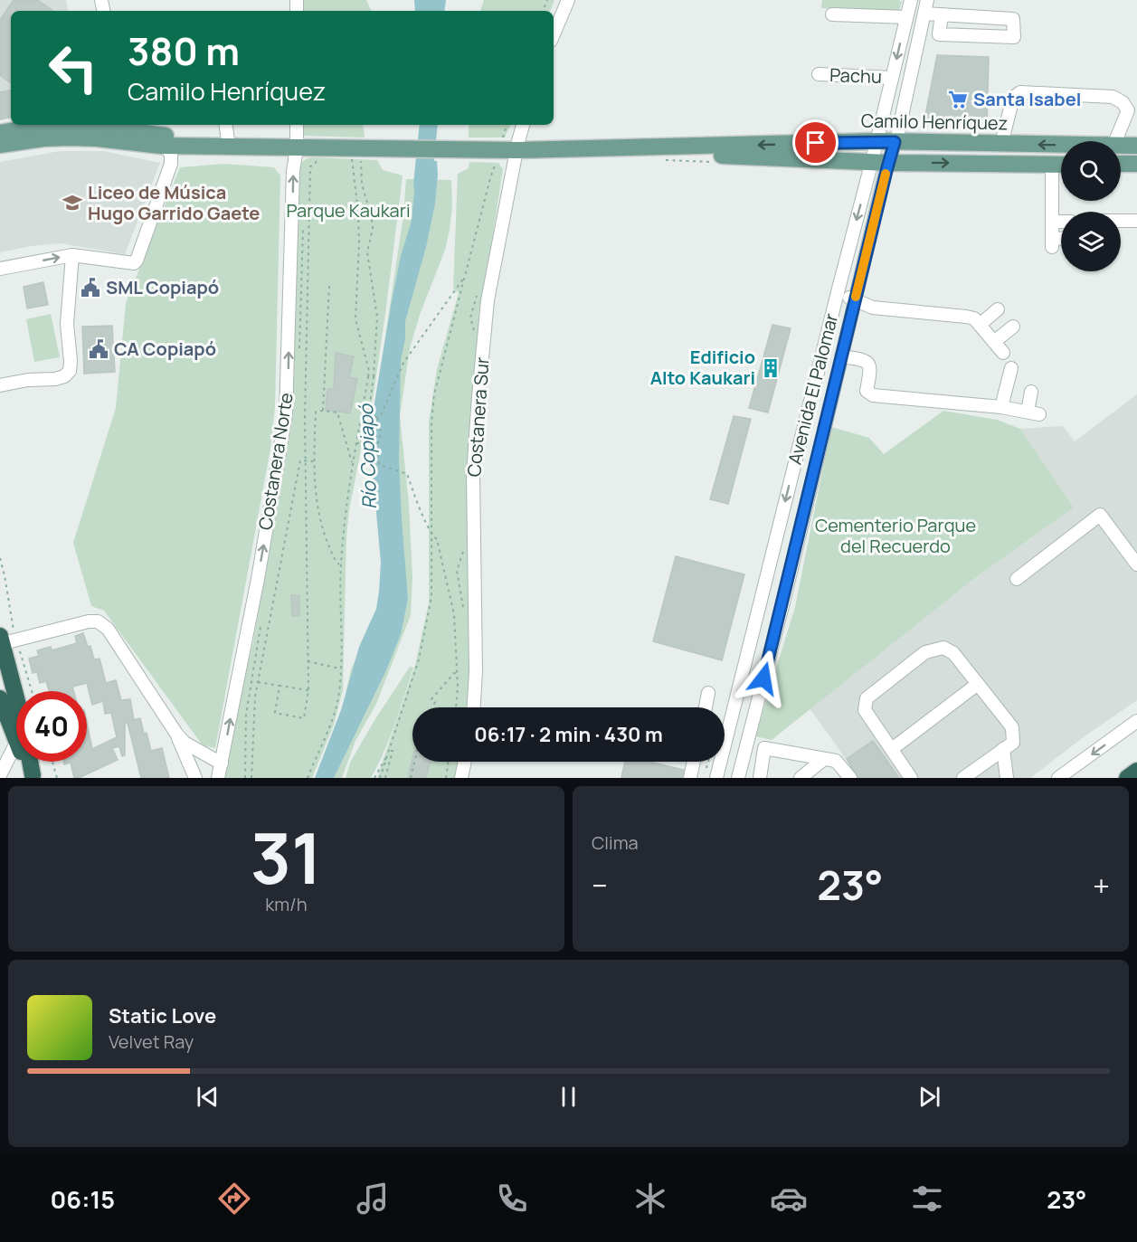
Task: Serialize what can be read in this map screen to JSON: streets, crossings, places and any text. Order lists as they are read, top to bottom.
{
  "streets": {
    "main road": ["Camilo Henríquez"],
    "street": [
      "Pachu",
      "Avenida El Palomar",
      "Costanera Sur",
      "Costanera Norte"
    ]
  },
  "crossings": [
    ["Pachu", "Avenida El Palomar"],
    ["Camilo Henríquez", "Avenida El Palomar"],
    ["Camilo Henríquez", "Costanera Sur"],
    ["Camilo Henríquez", "Costanera Norte"]
  ],
  "one_way": ["Costanera Norte"],
  "water": ["Río Copiapó"],
  "parks": ["Parque Kaukari", "Cementerio Parque del Recuerdo"],
  "places": {
    "supermarket": ["Santa Isabel"],
    "school or university": ["Liceo de Música Hugo Garrido Gaete"],
    "public building": ["SML Copiapó", "CA Copiapó"],
    "building": ["Edificio Alto Kaukari"]
  },
  "page": {
    "turn": ["380 m", "Camilo Henríquez"],
    "limit": "40",
    "trip": "06:17 · 2 min · 430 m",
    "tile": [
      ["31", "km/h"],
      "Clima"
    ],
    "heat": ["−", "23°", "+"],
    "song": ["Static Love", "Velvet Ray"],
    "tabs": ["06:15", "23°"]
  }
}
